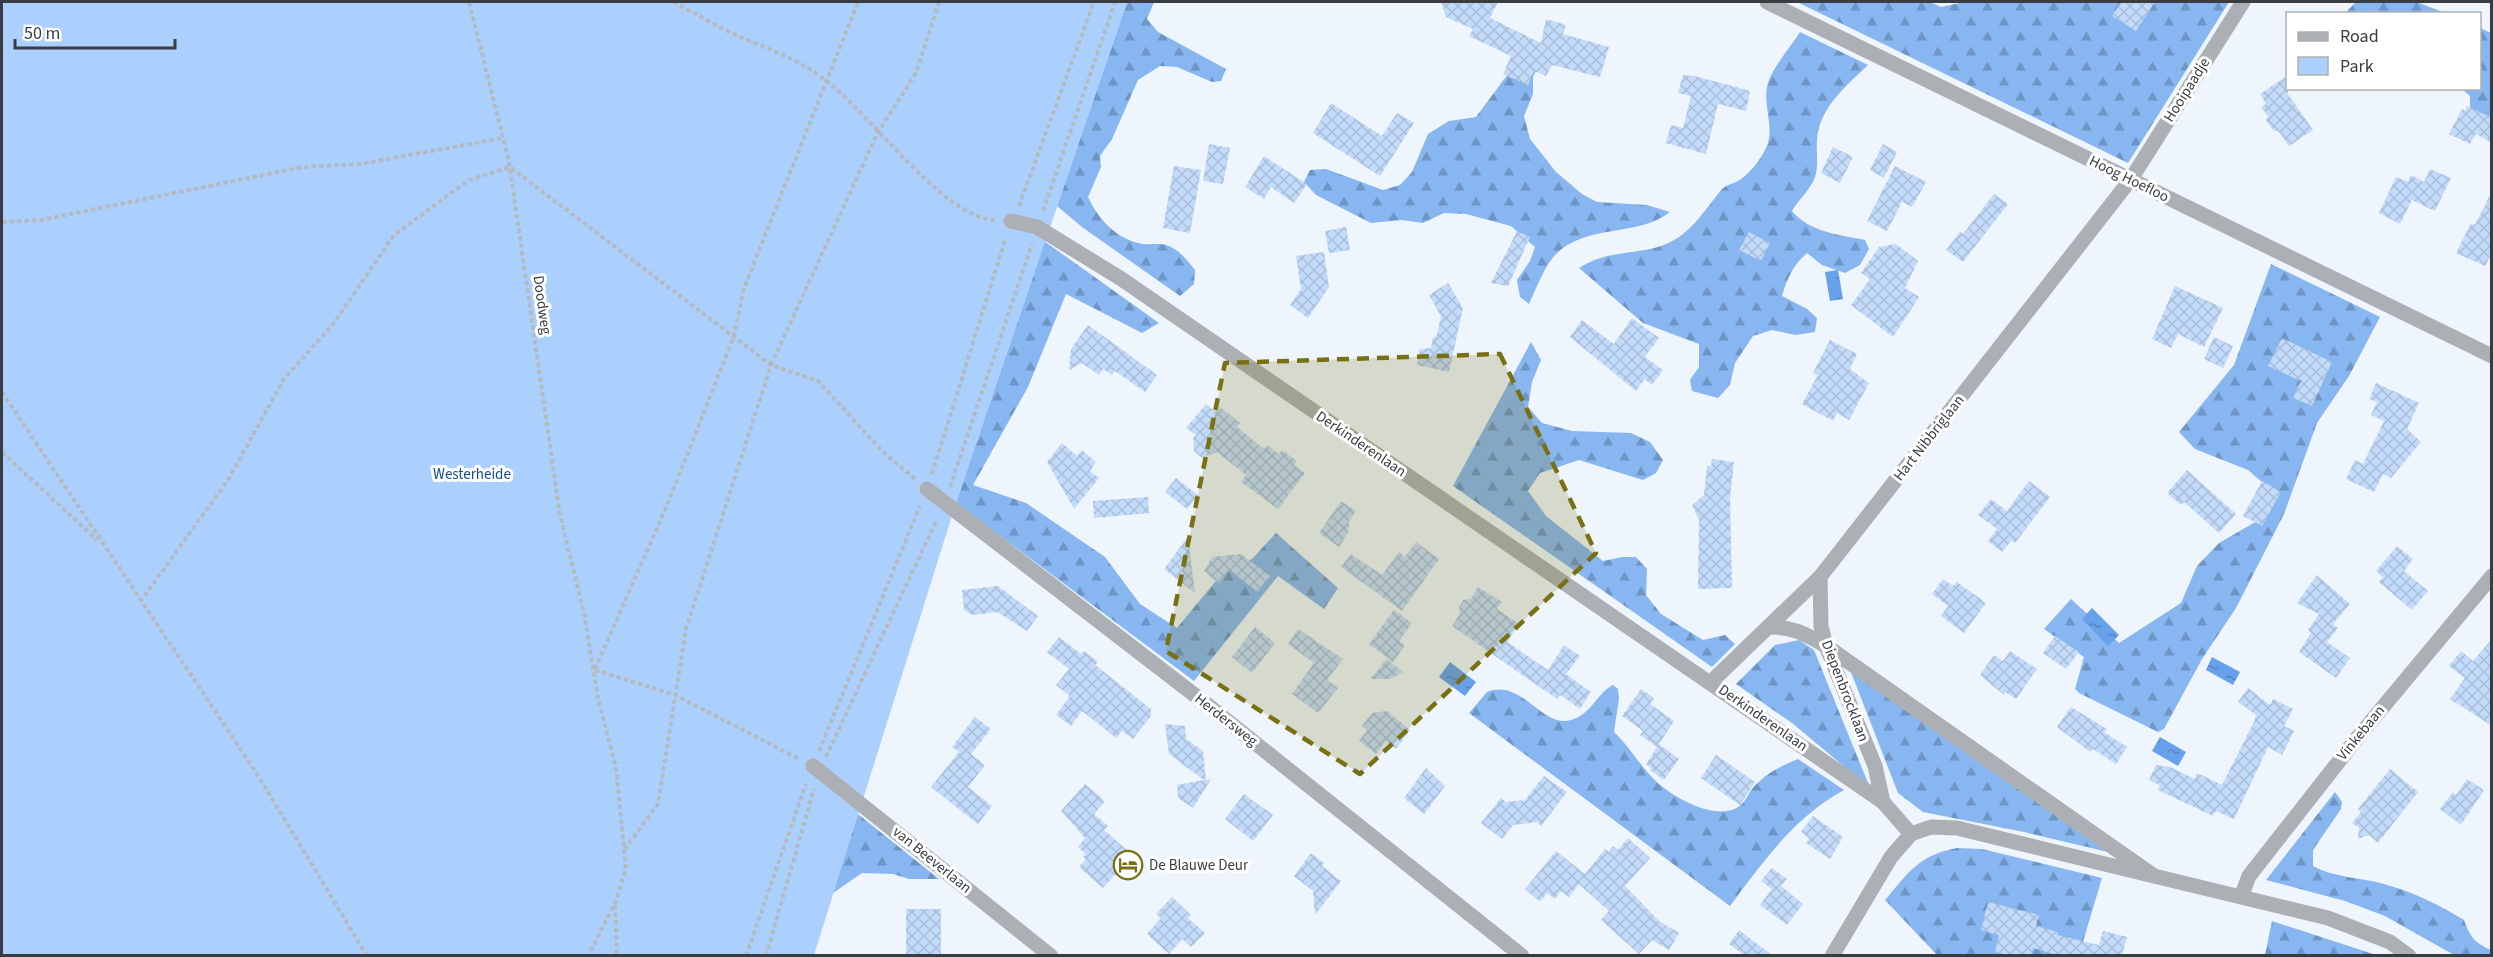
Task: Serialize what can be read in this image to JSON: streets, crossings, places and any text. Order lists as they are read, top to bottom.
{
  "streets": {
    "street": [
      "Hooipaadje",
      "Hoog Hoefloo",
      "Hart Nibbriglaan",
      "Derkinderenlaan",
      "Diepenbrocklaan",
      "Herdersweg",
      "Vinkebaan",
      "van Beeverlaan"
    ],
    "path": ["Doodweg"]
  },
  "crossings": [
    ["Hooipaadje", "Hoog Hoefloo"],
    ["Hooipaadje", "Hart Nibbriglaan"],
    ["Hoog Hoefloo", "Hart Nibbriglaan"],
    ["Hart Nibbriglaan", "Derkinderenlaan"],
    ["Hart Nibbriglaan", "Diepenbrocklaan"],
    ["Derkinderenlaan", "Diepenbrocklaan"]
  ],
  "parks": ["Westerheide"],
  "places": {
    "hotel": ["De Blauwe Deur"]
  },
  "legend": ["Road", "Park"],
  "scale_bar": "50 m"
}
